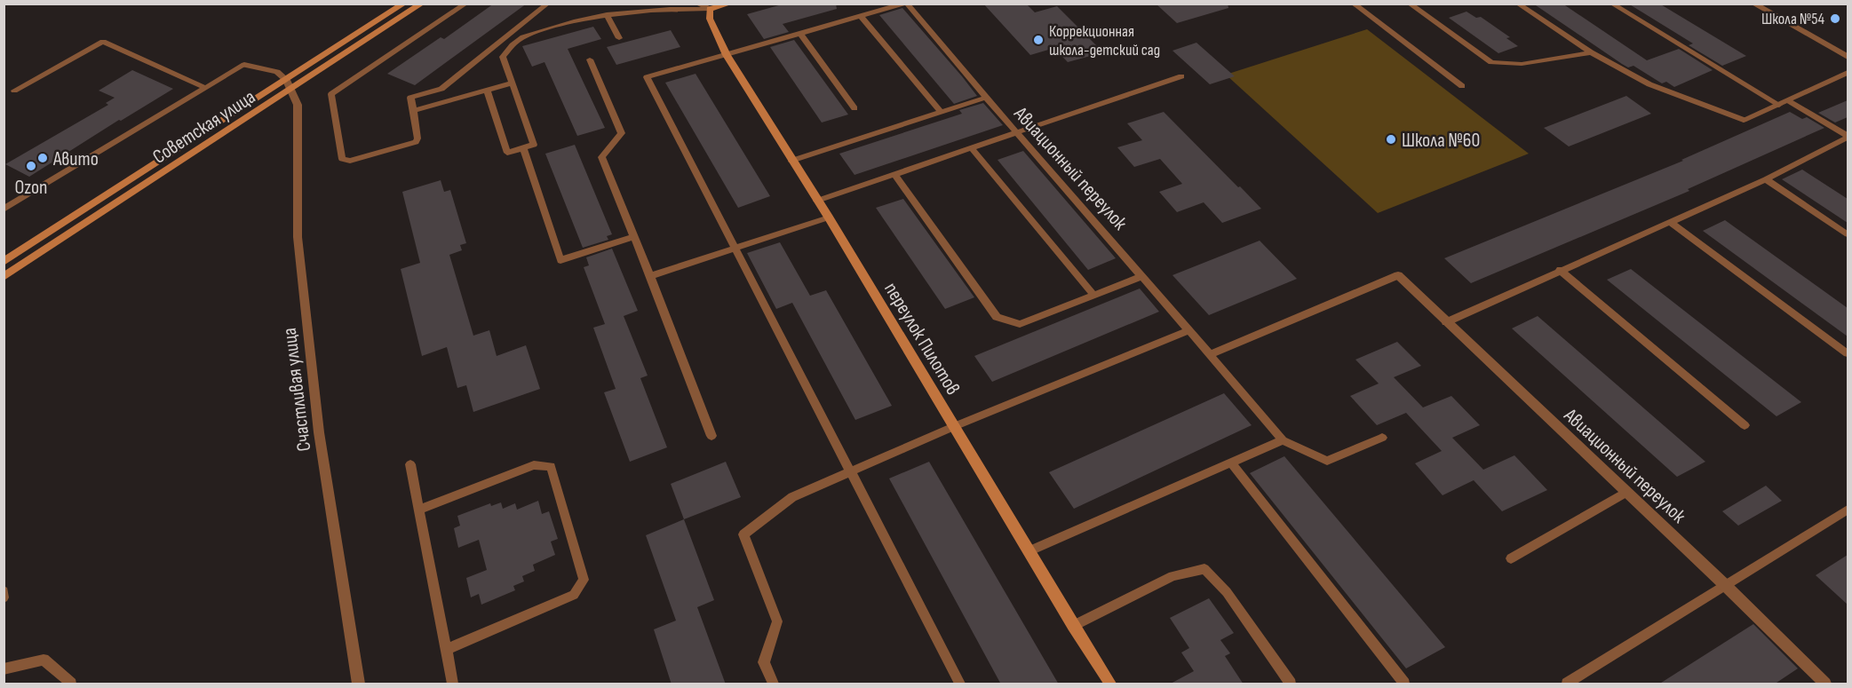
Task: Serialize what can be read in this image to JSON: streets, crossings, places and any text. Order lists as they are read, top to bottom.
{
  "streets": {
    "main road": ["Советская улица", "переулок Пилотов"],
    "street": ["Авиационный переулок", "Счастливая улица"]
  },
  "crossings": [
    ["Советская улица", "Счастливая улица"]
  ],
  "places": [
    "Школа №54",
    "Коррекционная школа-детский сад",
    "Школа №60",
    "Авито",
    "Ozon"
  ]
}
